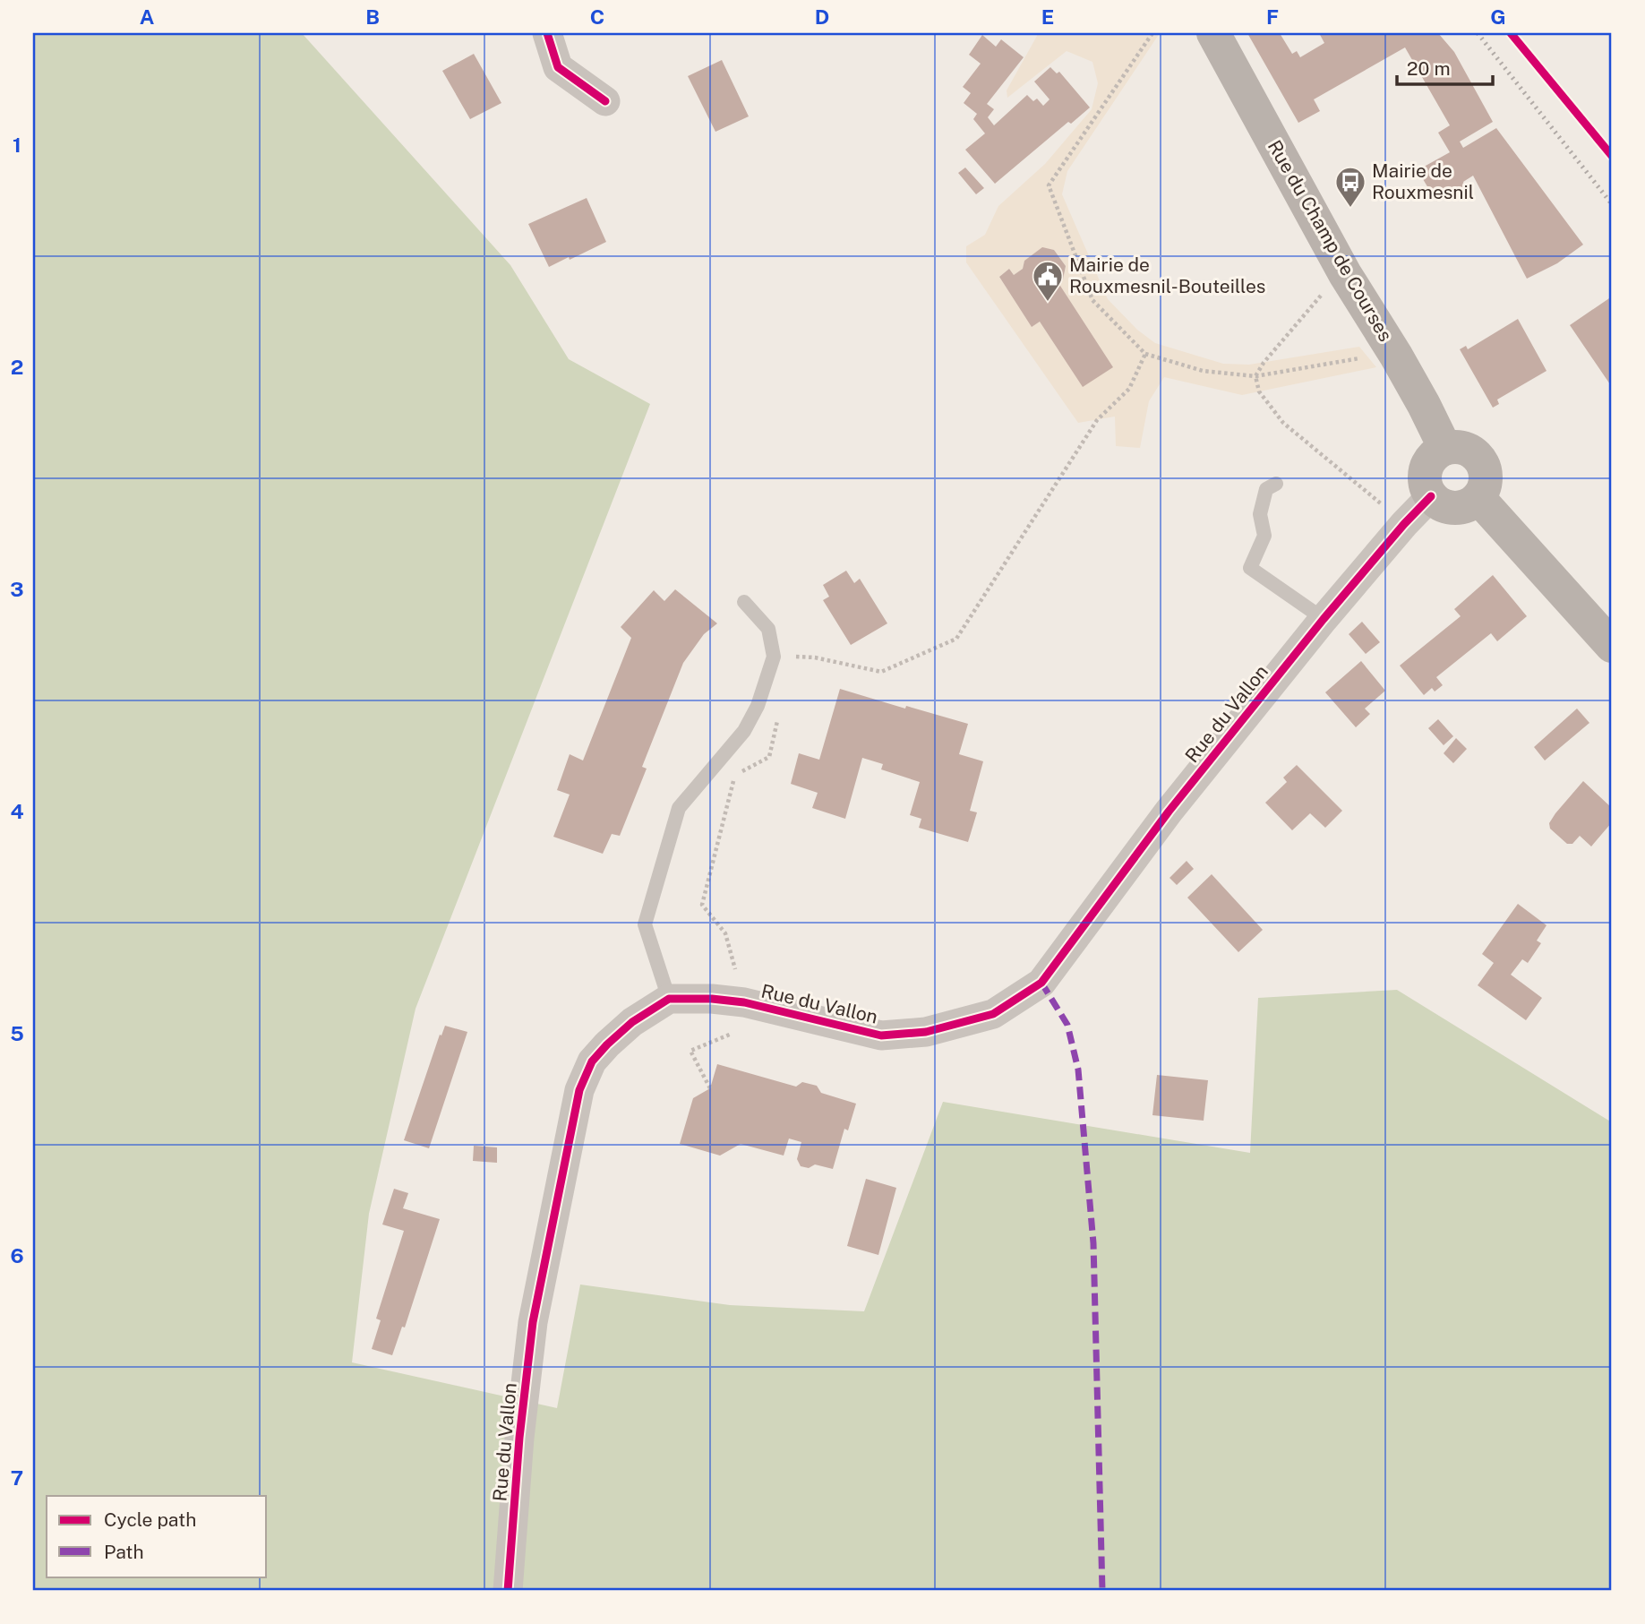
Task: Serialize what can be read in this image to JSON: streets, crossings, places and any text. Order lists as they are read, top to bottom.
{
  "streets": {
    "main road": ["Rue du Champ de Courses"],
    "street": ["Rue du Vallon"]
  },
  "crossings": [
    ["Rue du Champ de Courses", "Rue du Vallon"]
  ],
  "places": {
    "bus stop": ["Mairie de Rouxmesnil"],
    "public building": ["Mairie de Rouxmesnil-Bouteilles"]
  },
  "legend": ["Cycle path", "Path"],
  "scale_bar": "20 m",
  "grid": {
    "columns": [
      "A",
      "B",
      "C",
      "D",
      "E",
      "F",
      "G"
    ],
    "rows": [
      "1",
      "2",
      "3",
      "4",
      "5",
      "6",
      "7"
    ]
  }
}
